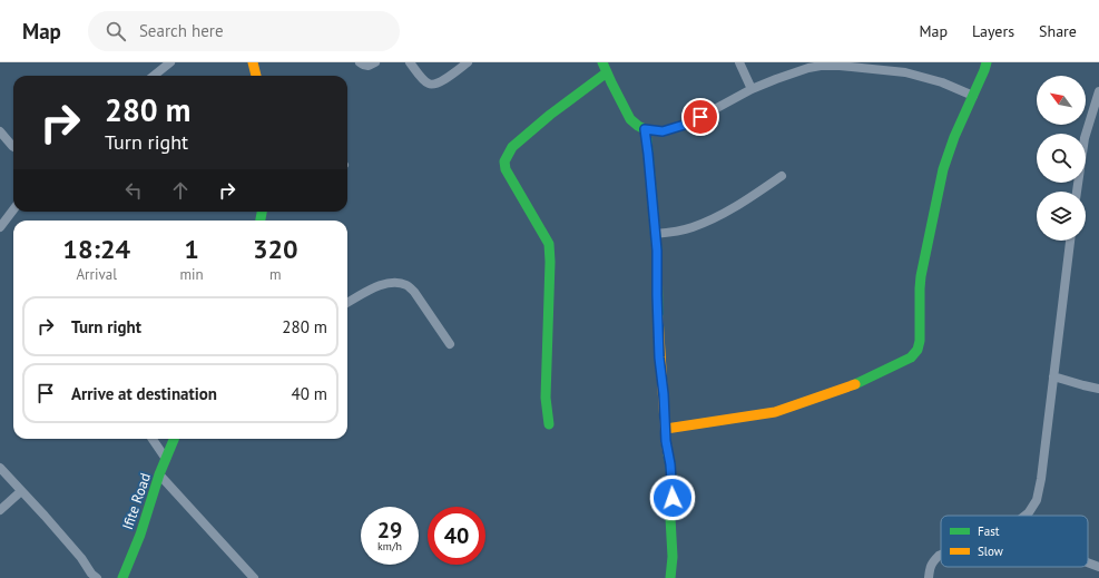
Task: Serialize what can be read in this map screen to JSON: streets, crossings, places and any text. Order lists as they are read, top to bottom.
{
  "streets": {
    "street": ["Ifite Road"]
  },
  "legend": ["Fast", "Slow"],
  "north": "top left",
  "page": {
    "header": "Map",
    "search": "Search here",
    "nav": ["Map", "Layers", "Share"],
    "turn": ["280 m", "Turn right"],
    "eta": [
      "18:24",
      "Arrival",
      "1",
      "min",
      "320",
      "m"
    ],
    "list": [
      {
        "name": "Turn right",
        "value": "280 m"
      },
      {
        "name": "Arrive at destination",
        "value": "40 m"
      }
    ],
    "speed": "29 km/h",
    "limit": "40"
  }
}
